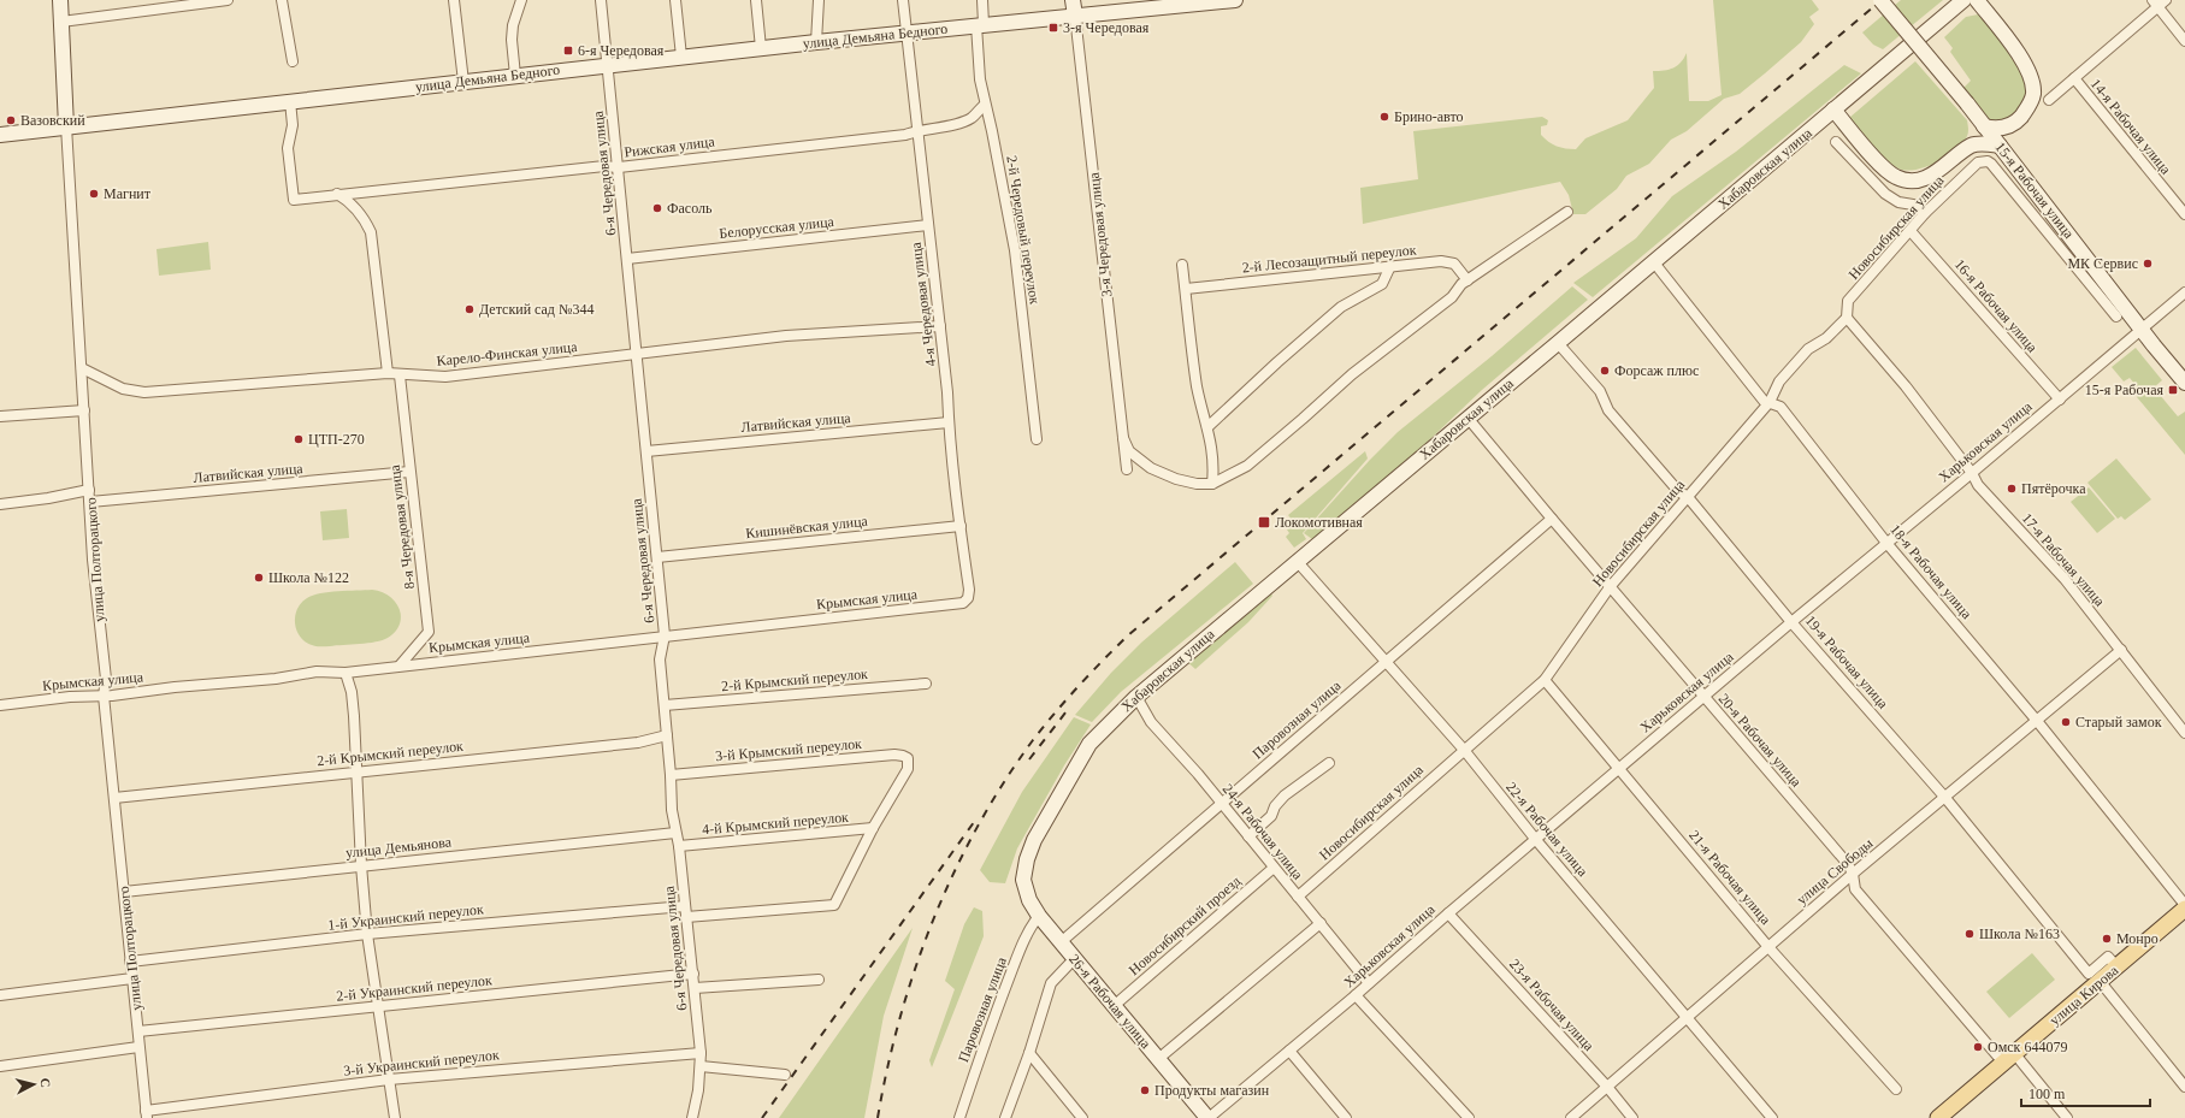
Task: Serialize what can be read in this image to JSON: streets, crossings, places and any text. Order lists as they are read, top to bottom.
{
  "streets": {
    "main road": [
      "улица Демьяна Бедного",
      "Хабаровская улица",
      "15-я Рабочая улица",
      "3-я Чередовая улица",
      "улица Полторацкого",
      "улица Кирова",
      "26-я Рабочая улица"
    ],
    "street": [
      "14-я Рабочая улица",
      "Рижская улица",
      "6-я Чередовая улица",
      "Белорусская улица",
      "Новосибирская улица",
      "2-й Чередовый переулок",
      "2-й Лесозащитный переулок",
      "4-я Чередовая улица",
      "16-я Рабочая улица",
      "Карело-Финская улица",
      "Латвийская улица",
      "Харьковская улица",
      "8-я Чередовая улица",
      "Кишинёвская улица",
      "17-я Рабочая улица",
      "18-я Рабочая улица",
      "Крымская улица",
      "19-я Рабочая улица",
      "2-й Крымский переулок",
      "Паровозная улица",
      "20-я Рабочая улица",
      "3-й Крымский переулок",
      "4-й Крымский переулок",
      "22-я Рабочая улица",
      "24-я Рабочая улица",
      "улица Демьянова",
      "улица Свободы",
      "21-я Рабочая улица",
      "1-й Украинский переулок",
      "Новосибирский проезд",
      "2-й Украинский переулок",
      "23-я Рабочая улица",
      "3-й Украинский переулок"
    ]
  },
  "crossings": [
    ["улица Демьяна Бедного", "Рижская улица"],
    ["улица Демьяна Бедного", "6-я Чередовая улица"],
    ["улица Демьяна Бедного", "2-й Чередовый переулок"],
    ["улица Демьяна Бедного", "3-я Чередовая улица"],
    ["улица Демьяна Бедного", "4-я Чередовая улица"],
    ["улица Демьяна Бедного", "улица Полторацкого"],
    ["Рижская улица", "6-я Чередовая улица"],
    ["Рижская улица", "2-й Чередовый переулок"],
    ["Рижская улица", "4-я Чередовая улица"],
    ["Хабаровская улица", "18-я Рабочая улица"],
    ["Хабаровская улица", "19-я Рабочая улица"],
    ["Хабаровская улица", "20-я Рабочая улица"],
    ["Хабаровская улица", "22-я Рабочая улица"],
    ["Хабаровская улица", "24-я Рабочая улица"],
    ["Хабаровская улица", "26-я Рабочая улица"],
    ["6-я Чередовая улица", "Белорусская улица"],
    ["6-я Чередовая улица", "Карело-Финская улица"],
    ["6-я Чередовая улица", "Латвийская улица"],
    ["6-я Чередовая улица", "Кишинёвская улица"],
    ["6-я Чередовая улица", "Крымская улица"],
    ["6-я Чередовая улица", "2-й Крымский переулок"],
    ["6-я Чередовая улица", "3-й Крымский переулок"],
    ["6-я Чередовая улица", "4-й Крымский переулок"],
    ["6-я Чередовая улица", "улица Демьянова"],
    ["6-я Чередовая улица", "1-й Украинский переулок"],
    ["6-я Чередовая улица", "2-й Украинский переулок"],
    ["6-я Чередовая улица", "3-й Украинский переулок"],
    ["15-я Рабочая улица", "Новосибирская улица"],
    ["15-я Рабочая улица", "Харьковская улица"],
    ["Белорусская улица", "4-я Чередовая улица"],
    ["Новосибирская улица", "16-я Рабочая улица"],
    ["Новосибирская улица", "17-я Рабочая улица"],
    ["Новосибирская улица", "18-я Рабочая улица"],
    ["Новосибирская улица", "19-я Рабочая улица"],
    ["Новосибирская улица", "20-я Рабочая улица"],
    ["Новосибирская улица", "22-я Рабочая улица"],
    ["Новосибирская улица", "24-я Рабочая улица"],
    ["Новосибирская улица", "21-я Рабочая улица"],
    ["4-я Чередовая улица", "Карело-Финская улица"],
    ["4-я Чередовая улица", "Латвийская улица"],
    ["4-я Чередовая улица", "Кишинёвская улица"],
    ["4-я Чередовая улица", "Крымская улица"],
    ["16-я Рабочая улица", "Харьковская улица"],
    ["Карело-Финская улица", "8-я Чередовая улица"],
    ["Карело-Финская улица", "улица Полторацкого"],
    ["Латвийская улица", "8-я Чередовая улица"],
    ["Латвийская улица", "улица Полторацкого"],
    ["Харьковская улица", "17-я Рабочая улица"],
    ["Харьковская улица", "18-я Рабочая улица"],
    ["Харьковская улица", "19-я Рабочая улица"],
    ["Харьковская улица", "20-я Рабочая улица"],
    ["Харьковская улица", "22-я Рабочая улица"],
    ["Харьковская улица", "24-я Рабочая улица"],
    ["Харьковская улица", "21-я Рабочая улица"],
    ["Харьковская улица", "26-я Рабочая улица"],
    ["Харьковская улица", "23-я Рабочая улица"],
    ["8-я Чередовая улица", "Крымская улица"],
    ["улица Полторацкого", "Крымская улица"],
    ["улица Полторацкого", "2-й Крымский переулок"],
    ["улица Полторацкого", "улица Демьянова"],
    ["улица Полторацкого", "1-й Украинский переулок"],
    ["улица Полторацкого", "2-й Украинский переулок"],
    ["улица Полторацкого", "3-й Украинский переулок"],
    ["17-я Рабочая улица", "улица Свободы"],
    ["18-я Рабочая улица", "улица Свободы"],
    ["18-я Рабочая улица", "улица Кирова"],
    ["19-я Рабочая улица", "улица Свободы"],
    ["19-я Рабочая улица", "улица Кирова"],
    ["Паровозная улица", "20-я Рабочая улица"],
    ["Паровозная улица", "22-я Рабочая улица"],
    ["Паровозная улица", "24-я Рабочая улица"],
    ["Паровозная улица", "26-я Рабочая улица"],
    ["20-я Рабочая улица", "улица Свободы"],
    ["20-я Рабочая улица", "улица Кирова"],
    ["3-й Крымский переулок", "4-й Крымский переулок"],
    ["22-я Рабочая улица", "улица Свободы"],
    ["24-я Рабочая улица", "Новосибирский проезд"],
    ["улица Свободы", "21-я Рабочая улица"],
    ["улица Свободы", "23-я Рабочая улица"],
    ["Новосибирский проезд", "26-я Рабочая улица"]
  ],
  "places": {
    "transit": [
      "3-я Чередовая",
      "6-я Чередовая",
      "15-я Рабочая",
      "Локомотивная"
    ],
    "other": [
      "Брино-авто",
      "Вазовский",
      "Магнит",
      "Фасоль",
      "МК Сервис",
      "Детский сад №344",
      "Форсаж плюс",
      "ЦТП-270",
      "Пятёрочка",
      "Школа №122",
      "Старый замок",
      "Школа №163",
      "Монро",
      "Омск 644079",
      "Продукты магазин"
    ]
  },
  "scale_bar": "100 m",
  "north": "right"
}
